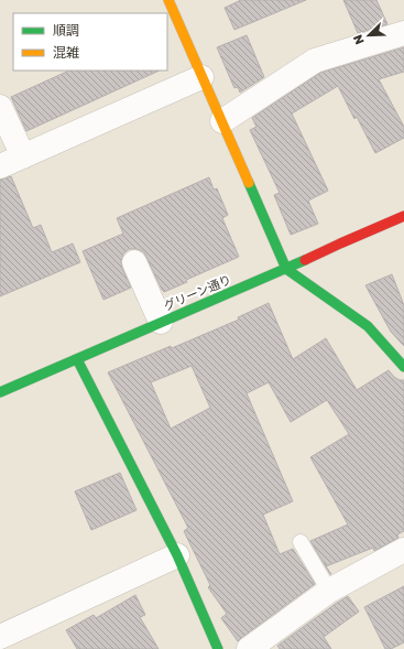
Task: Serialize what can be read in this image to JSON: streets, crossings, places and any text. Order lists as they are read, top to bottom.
{
  "streets": {
    "street": ["グリーン通り"]
  },
  "legend": ["順調", "混雑"],
  "north": "bottom left"
}
